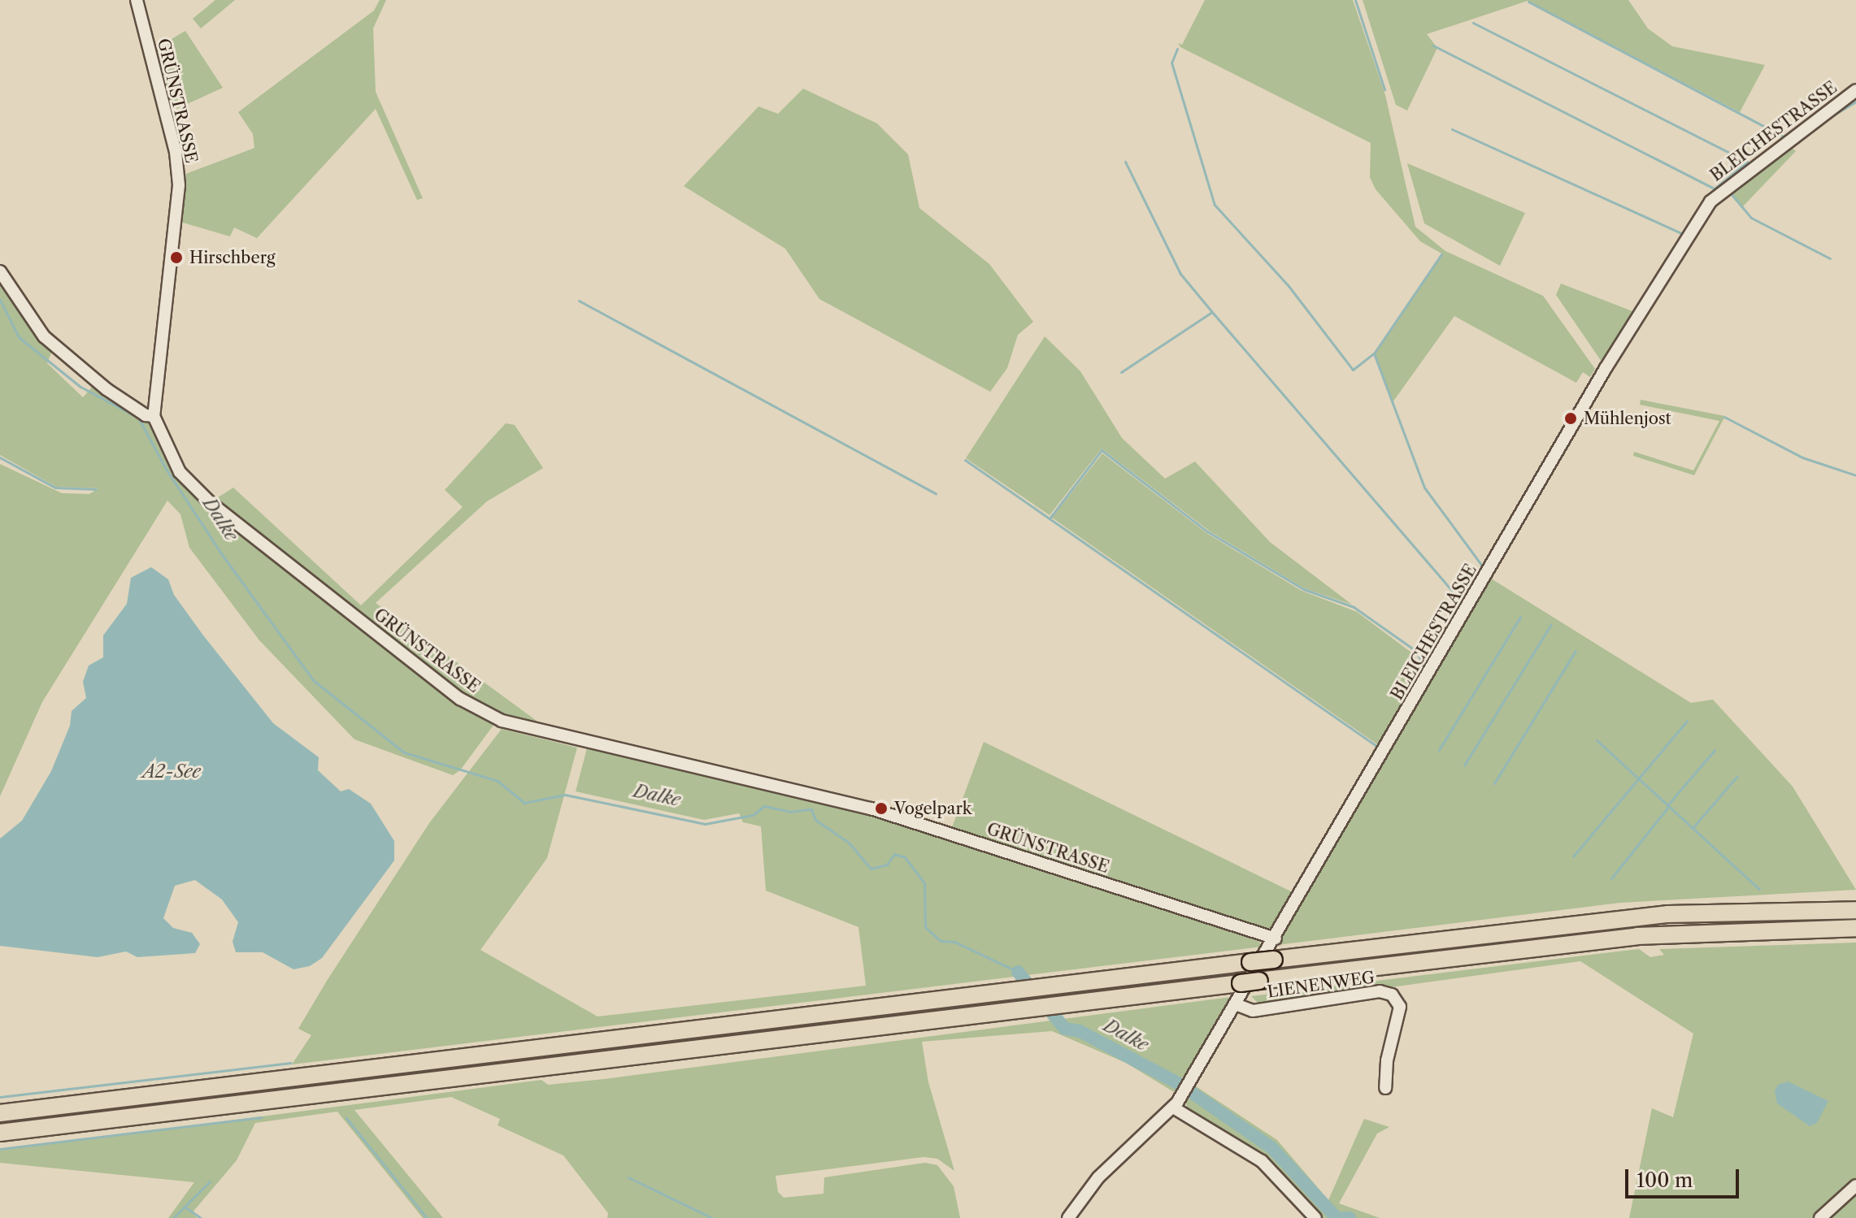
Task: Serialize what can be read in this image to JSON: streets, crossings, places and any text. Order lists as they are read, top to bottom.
{
  "streets": {
    "street": ["GRÜNSTRASSE", "BLEICHESTRASSE", "LIENENWEG"]
  },
  "crossings": [
    ["GRÜNSTRASSE", "BLEICHESTRASSE"],
    ["BLEICHESTRASSE", "LIENENWEG"]
  ],
  "water": ["Dalke", "A2-See"],
  "places": ["Hirschberg", "Mühlenjost", "Vogelpark"],
  "scale_bar": "100 m"
}
